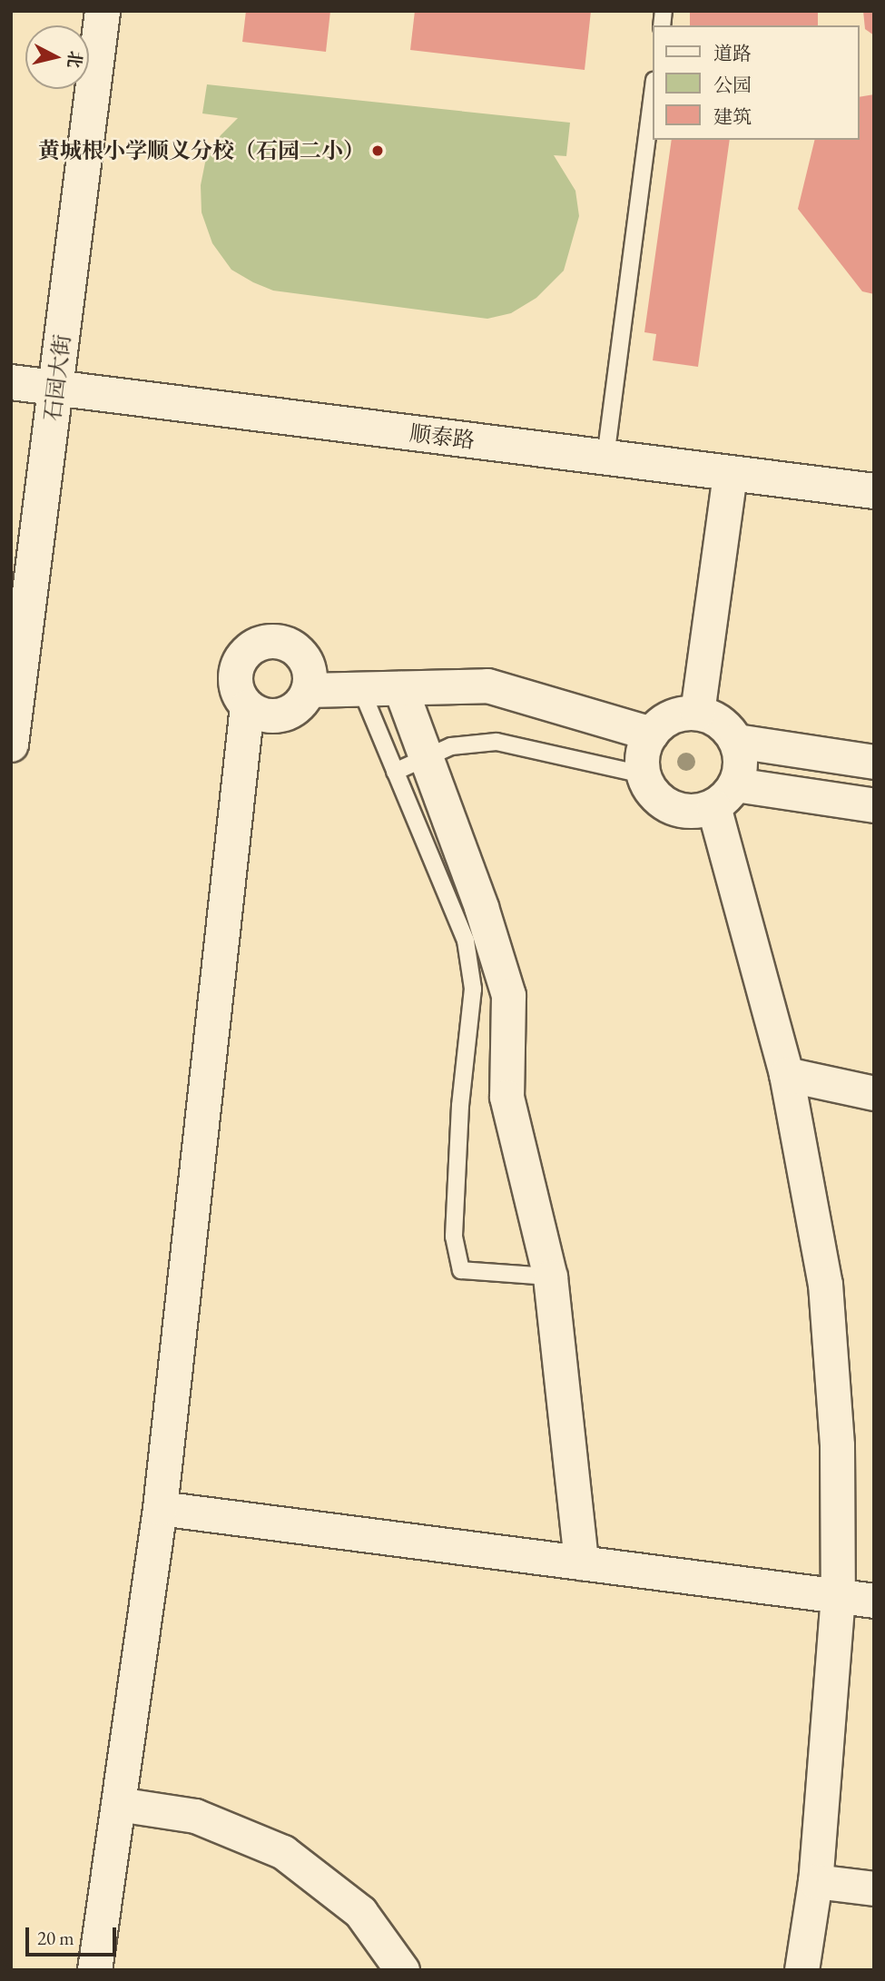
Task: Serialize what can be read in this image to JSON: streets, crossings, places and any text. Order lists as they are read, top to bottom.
{
  "streets": {
    "street": ["石园大街", "顺泰路"]
  },
  "crossings": [
    ["石园大街", "顺泰路"]
  ],
  "places": ["黄城根小学顺义分校（石园二小）"],
  "legend": ["道路", "公园", "建筑"],
  "scale_bar": "20 m",
  "north": "right"
}
